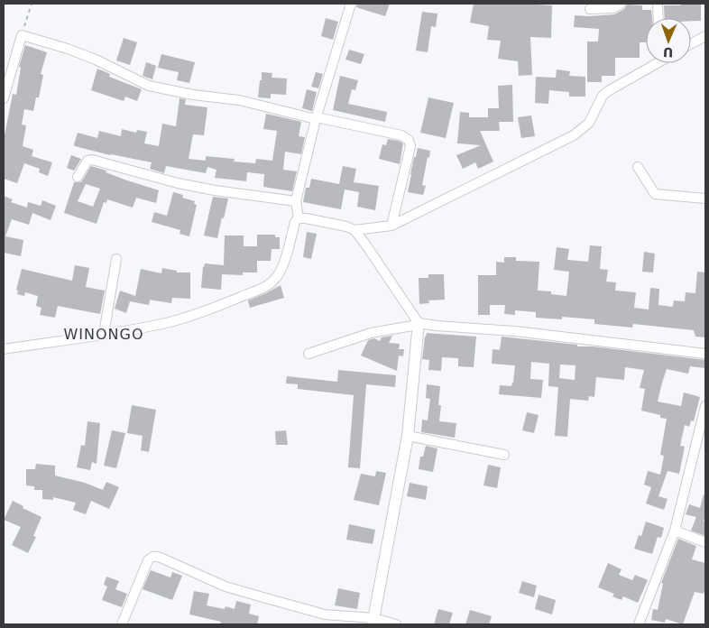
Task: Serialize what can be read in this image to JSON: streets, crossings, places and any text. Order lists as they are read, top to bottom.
{
  "districts": ["WINONGO"],
  "north": "bottom"
}
